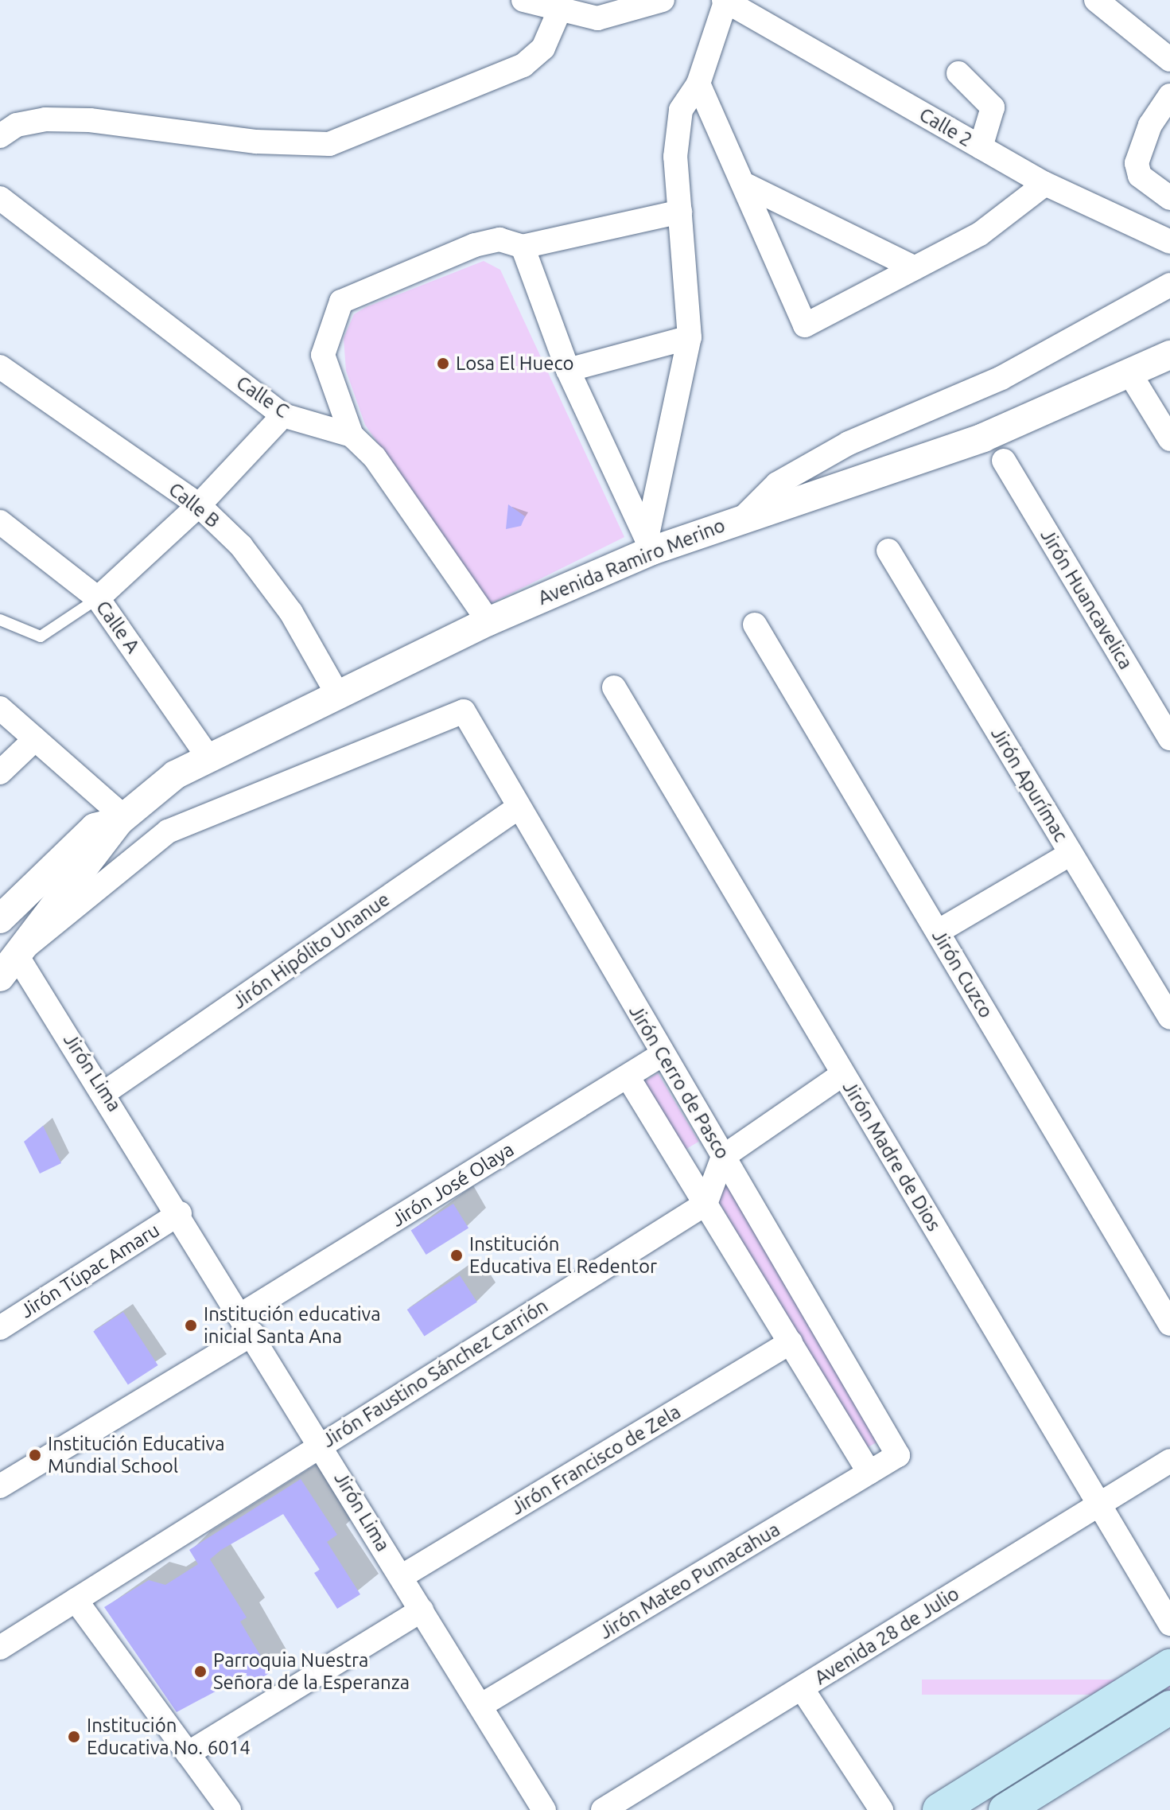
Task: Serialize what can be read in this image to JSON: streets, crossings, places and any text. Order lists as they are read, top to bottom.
{
  "streets": {
    "street": [
      "Calle 2",
      "Calle C",
      "Calle B",
      "Avenida Ramiro Merino",
      "Jirón Huancavelica",
      "Calle A",
      "Jirón Apurímac",
      "Jirón Hipólito Unanue",
      "Jirón Cuzco",
      "Jirón Lima",
      "Jirón Cerro de Pasco",
      "Jirón Madre de Dios",
      "Jirón José Olaya",
      "Jirón Túpac Amaru",
      "Jirón Faustino Sánchez Carrión",
      "Jirón Francisco de Zela",
      "Jirón Mateo Pumacahua",
      "Avenida 28 de Julio"
    ]
  },
  "crossings": [
    ["Calle C", "Avenida Ramiro Merino"],
    ["Calle B", "Avenida Ramiro Merino"],
    ["Avenida Ramiro Merino", "Calle A"],
    ["Avenida Ramiro Merino", "Jirón Lima"],
    ["Avenida Ramiro Merino", "Jirón Cerro de Pasco"],
    ["Jirón Hipólito Unanue", "Jirón Lima"],
    ["Jirón Hipólito Unanue", "Jirón Cerro de Pasco"],
    ["Jirón Lima", "Jirón Cerro de Pasco"],
    ["Jirón Lima", "Jirón José Olaya"],
    ["Jirón Lima", "Jirón Túpac Amaru"],
    ["Jirón Lima", "Jirón Faustino Sánchez Carrión"],
    ["Jirón Lima", "Jirón Francisco de Zela"],
    ["Jirón Lima", "Jirón Mateo Pumacahua"],
    ["Jirón Cerro de Pasco", "Jirón José Olaya"],
    ["Jirón Cerro de Pasco", "Jirón Mateo Pumacahua"],
    ["Jirón Madre de Dios", "Avenida 28 de Julio"]
  ],
  "places": [
    "Losa El Hueco",
    "Institución Educativa El Redentor",
    "Institución educativa inicial Santa Ana",
    "Institución Educativa Mundial School",
    "Parroquia Nuestra Señora de la Esperanza",
    "Institución Educativa No. 6014"
  ]
}
